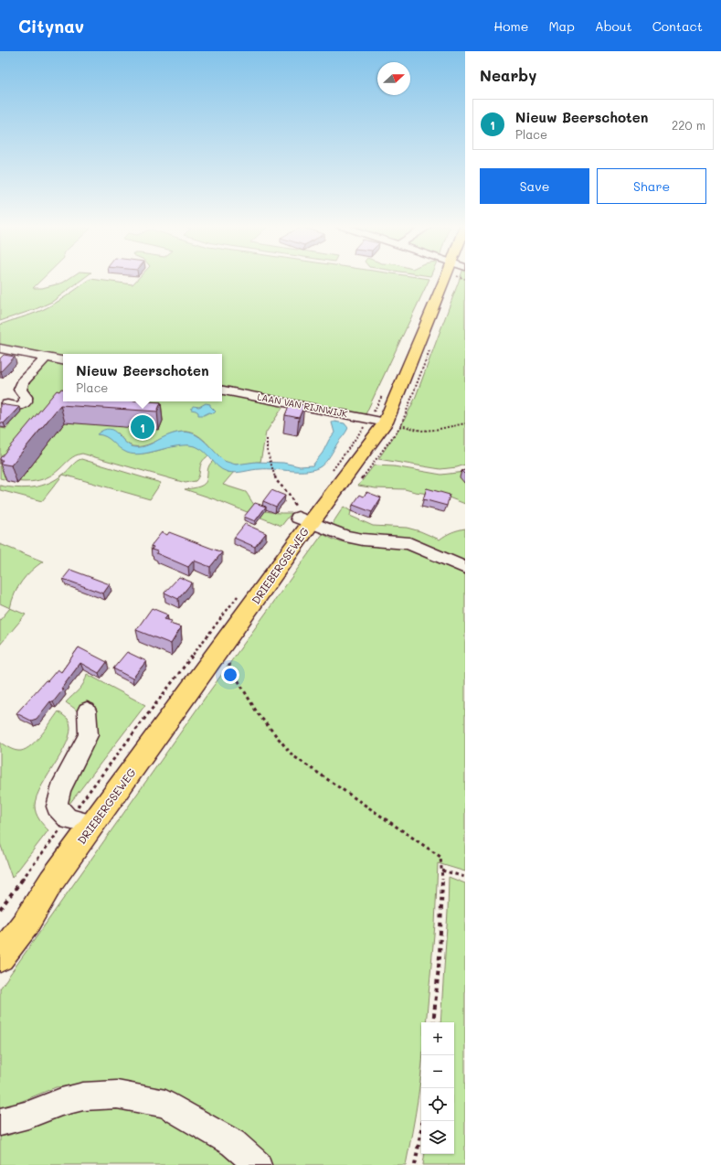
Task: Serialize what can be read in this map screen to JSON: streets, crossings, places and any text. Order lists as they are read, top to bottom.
{
  "streets": {
    "main road": ["DRIEBERGSEWEG"],
    "street": ["LAAN VAN RIJNWIJK"]
  },
  "crossings": [
    ["LAAN VAN RIJNWIJK", "DRIEBERGSEWEG"]
  ],
  "north": "right",
  "page": {
    "header": "Citynav",
    "nav": [
      "Home",
      "Map",
      "About",
      "Contact"
    ],
    "heading": "Nearby",
    "list": [
      {
        "mark": "1",
        "name": "Nieuw Beerschoten",
        "note": "Place",
        "value": "220 m"
      }
    ],
    "buttons": ["Save", "Share"],
    "popup": ["Nieuw Beerschoten", "Place"],
    "pins": "1",
    "map_buttons": ["+", "−"]
  }
}
